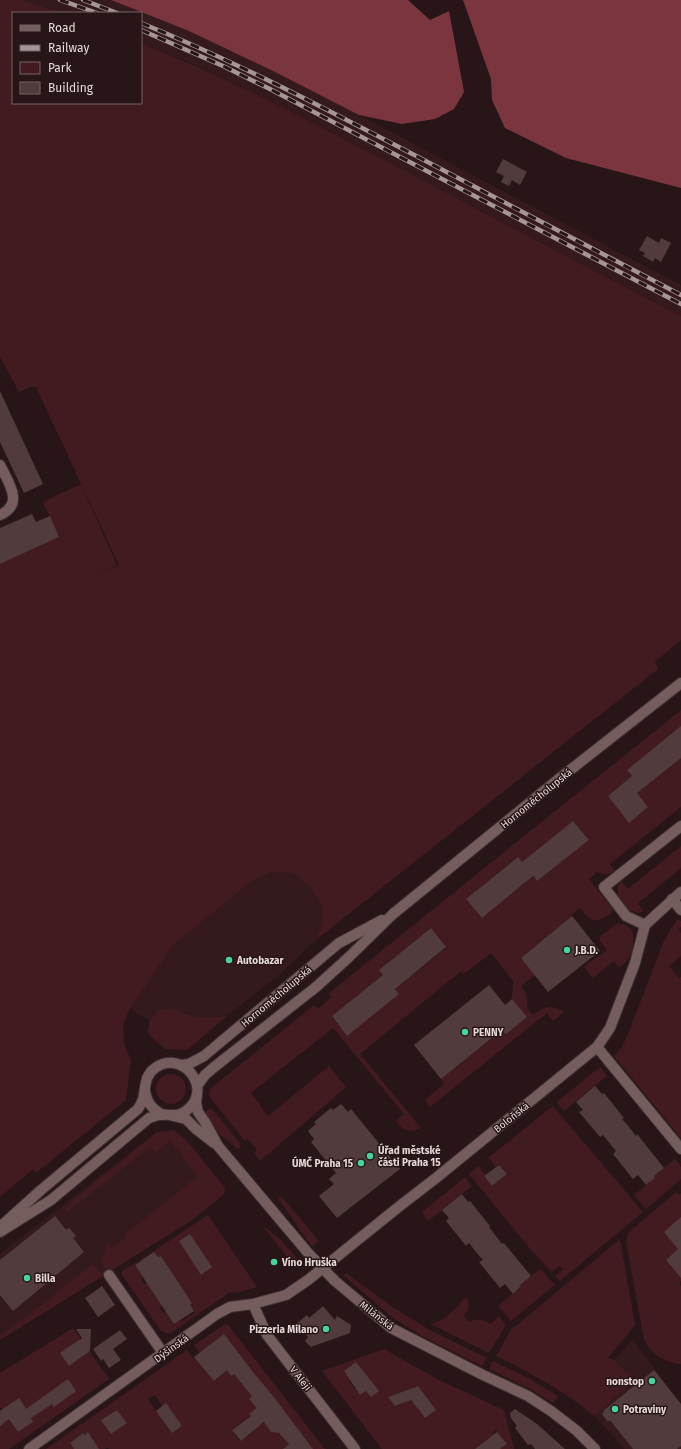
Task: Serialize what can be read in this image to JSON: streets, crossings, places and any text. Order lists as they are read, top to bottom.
{
  "streets": {
    "street": [
      "Hornoměcholupská",
      "Boloňská",
      "Milánská",
      "Dýšinská",
      "V Aleji"
    ]
  },
  "crossings": [
    ["Hornoměcholupská", "Milánská"],
    ["Boloňská", "Milánská"],
    ["Boloňská", "Dýšinská"],
    ["Milánská", "Dýšinská"],
    ["Dýšinská", "V Aleji"]
  ],
  "places": [
    "J.B.D.",
    "Autobazar",
    "PENNY",
    "Úřad městské části Praha 15",
    "ÚMČ Praha 15",
    "Víno Hruška",
    "Billa",
    "Pizzeria Milano",
    "nonstop",
    "Potraviny"
  ],
  "legend": [
    "Road",
    "Railway",
    "Park",
    "Building"
  ]
}
